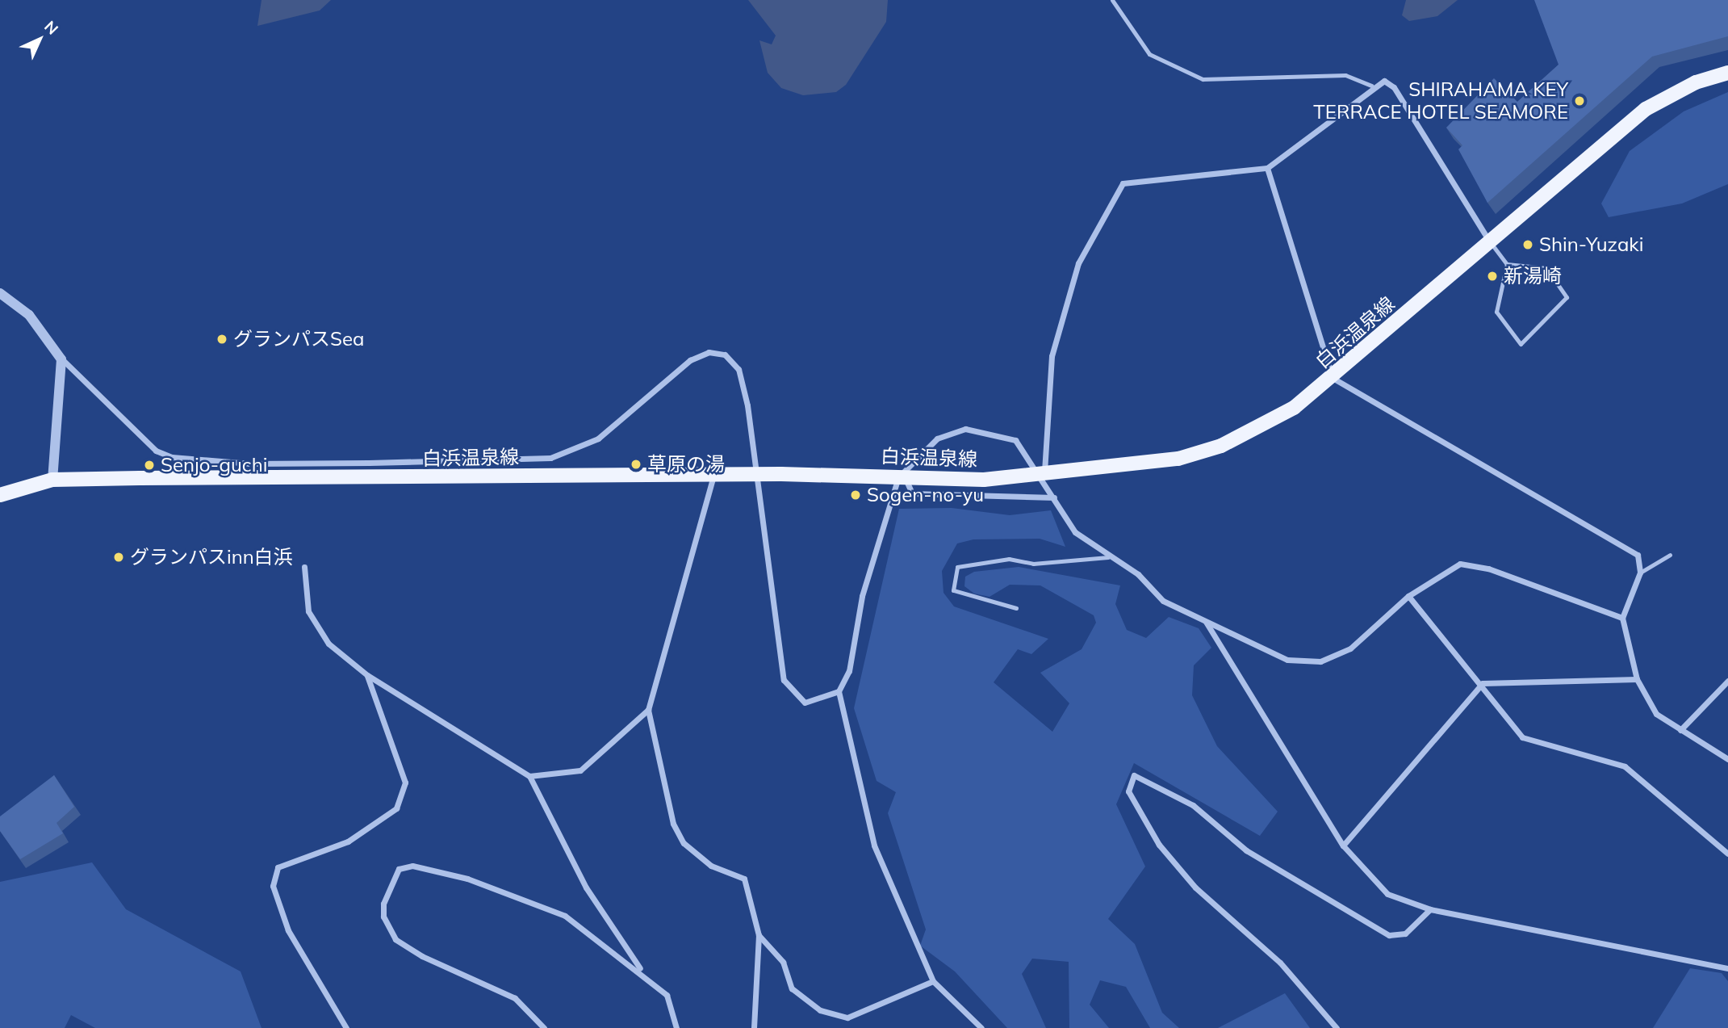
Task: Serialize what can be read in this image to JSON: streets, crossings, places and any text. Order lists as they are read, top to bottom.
{
  "streets": {
    "main road": ["白浜温泉線"]
  },
  "places": [
    "SHIRAHAMA KEY TERRACE HOTEL SEAMORE",
    "Shin-Yuzaki",
    "新湯崎",
    "グランパスSea",
    "草原の湯",
    "Senjo-guchi",
    "Sogen-no-yu",
    "グランパスinn白浜"
  ],
  "north": "top right"
}
